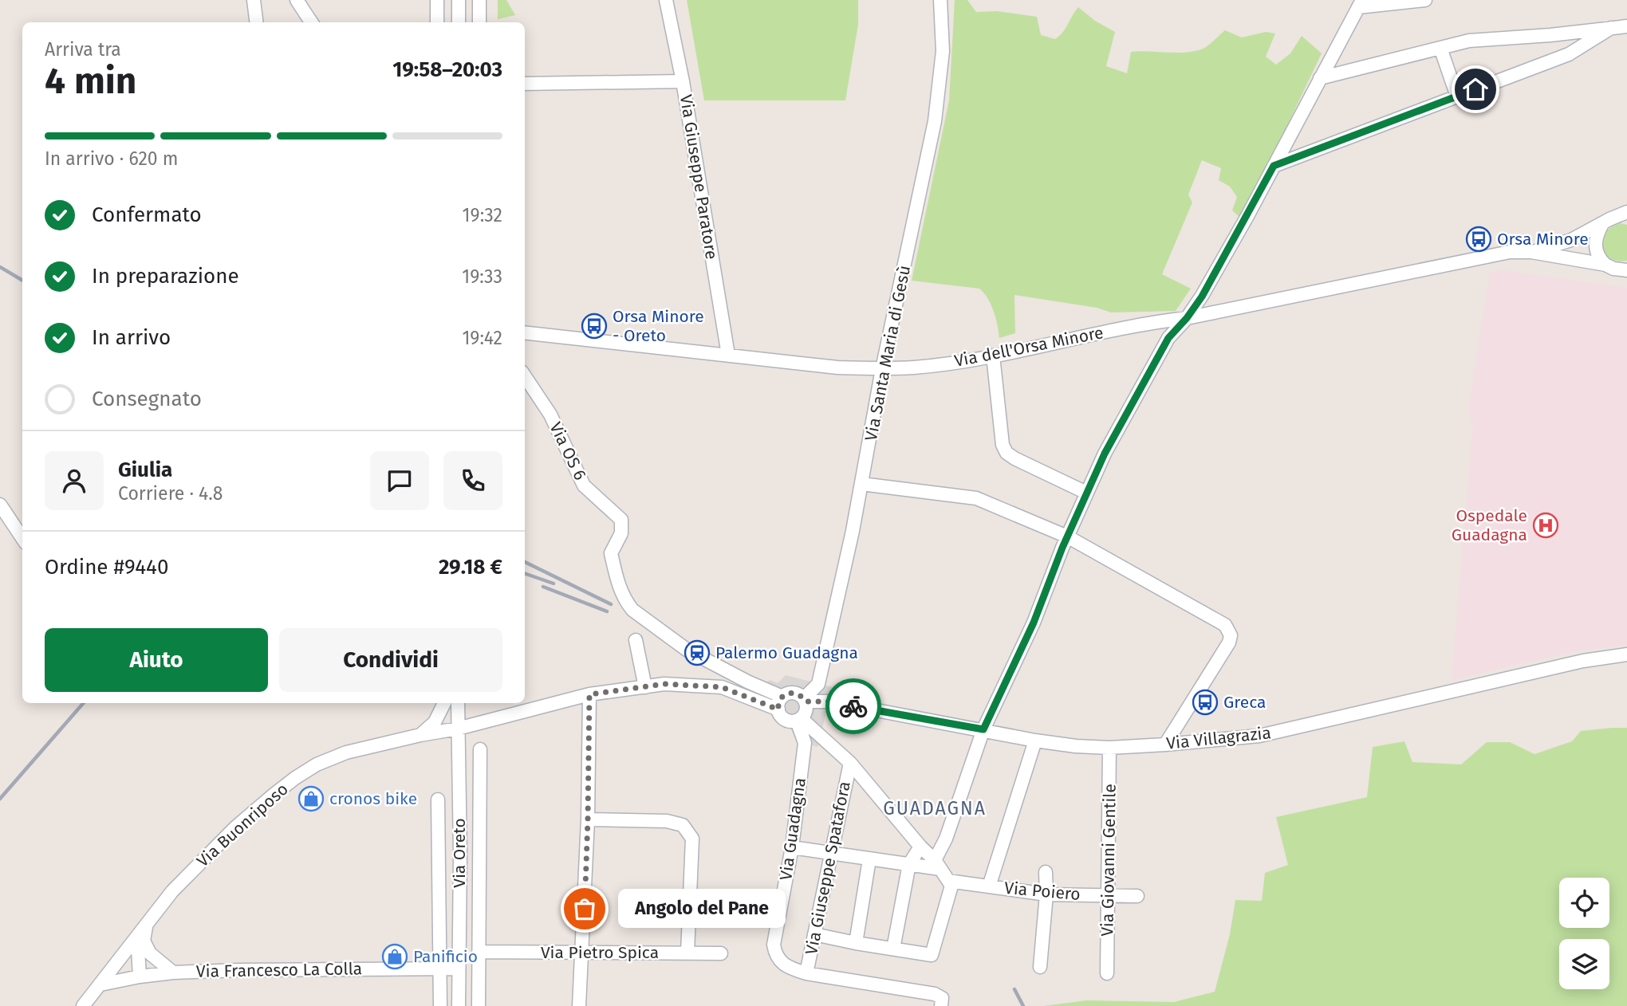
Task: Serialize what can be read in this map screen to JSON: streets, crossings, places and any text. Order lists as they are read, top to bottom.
{
  "streets": {
    "street": [
      "Via Giuseppe Paratore",
      "Via dell'Orsa Minore",
      "Via Santa Maria di Gesù",
      "Via OS 6",
      "Via Villagrazia",
      "Via Buonriposo",
      "Via Guadagna",
      "Via Oreto",
      "Via Giovanni Gentile",
      "Via Giuseppe Spatafora",
      "Via Poiero",
      "Via Pietro Spica",
      "Via Francesco La Colla"
    ]
  },
  "crossings": [
    ["Via Giuseppe Paratore", "Via dell'Orsa Minore"],
    ["Via dell'Orsa Minore", "Via Santa Maria di Gesù"],
    ["Via Santa Maria di Gesù", "Via OS 6"],
    ["Via Santa Maria di Gesù", "Via Villagrazia"],
    ["Via Santa Maria di Gesù", "Via Guadagna"],
    ["Via OS 6", "Via Villagrazia"],
    ["Via OS 6", "Via Guadagna"],
    ["Via Villagrazia", "Via Guadagna"],
    ["Via Villagrazia", "Via Giovanni Gentile"],
    ["Via Buonriposo", "Via Oreto"],
    ["Via Buonriposo", "Via Francesco La Colla"],
    ["Via Guadagna", "Via Giuseppe Spatafora"],
    ["Via Oreto", "Via Pietro Spica"],
    ["Via Oreto", "Via Francesco La Colla"],
    ["Via Giovanni Gentile", "Via Poiero"]
  ],
  "districts": ["GUADAGNA"],
  "places": {
    "bus stop": ["Orsa Minore", "Orsa Minore - Oreto", "Greca"],
    "hospital": ["Ospedale Guadagna"],
    "station": ["Palermo Guadagna"],
    "shop": ["cronos bike", "Panificio"],
    "other": ["Angolo del Pane"]
  },
  "page": {
    "heading": ["4 min", "Arriva tra", "19:58–20:03"],
    "panel": [
      "Giulia",
      "Corriere · 4.8",
      "Ordine #9440",
      "29.18 €"
    ],
    "bar": "In arrivo · 620 m",
    "list": [
      ["Confermato", "19:32"],
      ["In preparazione", "19:33"],
      ["In arrivo", "19:42"],
      "Consegnato"
    ],
    "buttons": ["Aiuto", "Condividi"],
    "bubble": "Angolo del Pane"
  }
}
